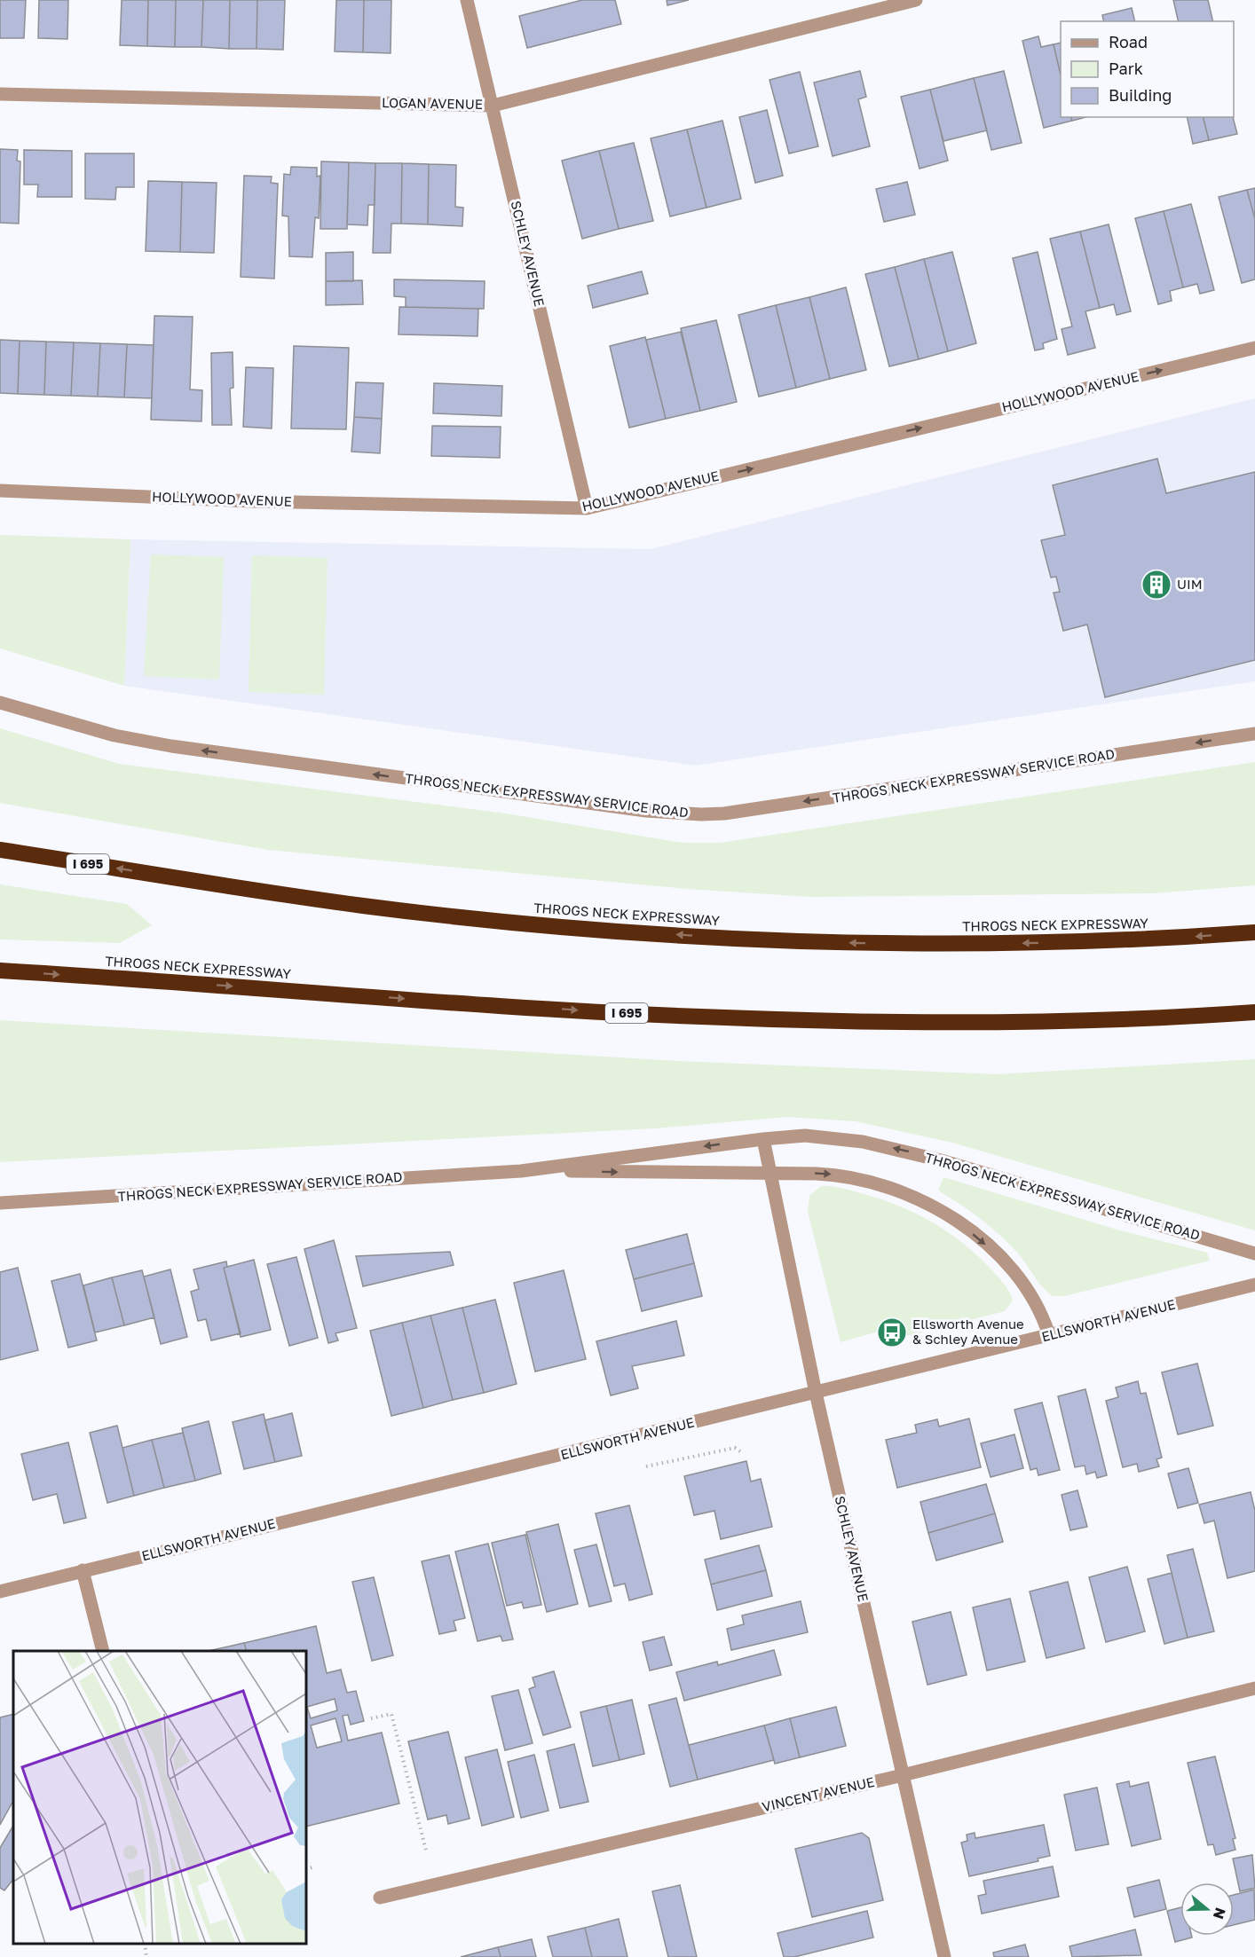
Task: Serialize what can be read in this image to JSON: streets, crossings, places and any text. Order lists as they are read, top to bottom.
{
  "streets": {
    "highway": ["I 695", "THROGS NECK EXPRESSWAY"],
    "street": [
      "LOGAN AVENUE",
      "SCHLEY AVENUE",
      "HOLLYWOOD AVENUE",
      "THROGS NECK EXPRESSWAY SERVICE ROAD",
      "ELLSWORTH AVENUE",
      "VINCENT AVENUE"
    ]
  },
  "crossings": [
    ["LOGAN AVENUE", "SCHLEY AVENUE"],
    ["SCHLEY AVENUE", "HOLLYWOOD AVENUE"],
    ["SCHLEY AVENUE", "THROGS NECK EXPRESSWAY SERVICE ROAD"],
    ["SCHLEY AVENUE", "ELLSWORTH AVENUE"],
    ["SCHLEY AVENUE", "VINCENT AVENUE"],
    ["THROGS NECK EXPRESSWAY SERVICE ROAD", "ELLSWORTH AVENUE"]
  ],
  "one_way": ["HOLLYWOOD AVENUE"],
  "places": {
    "building": ["UIM"],
    "bus stop": ["Ellsworth Avenue & Schley Avenue"]
  },
  "legend": ["Road", "Park", "Building"],
  "north": "right"
}
